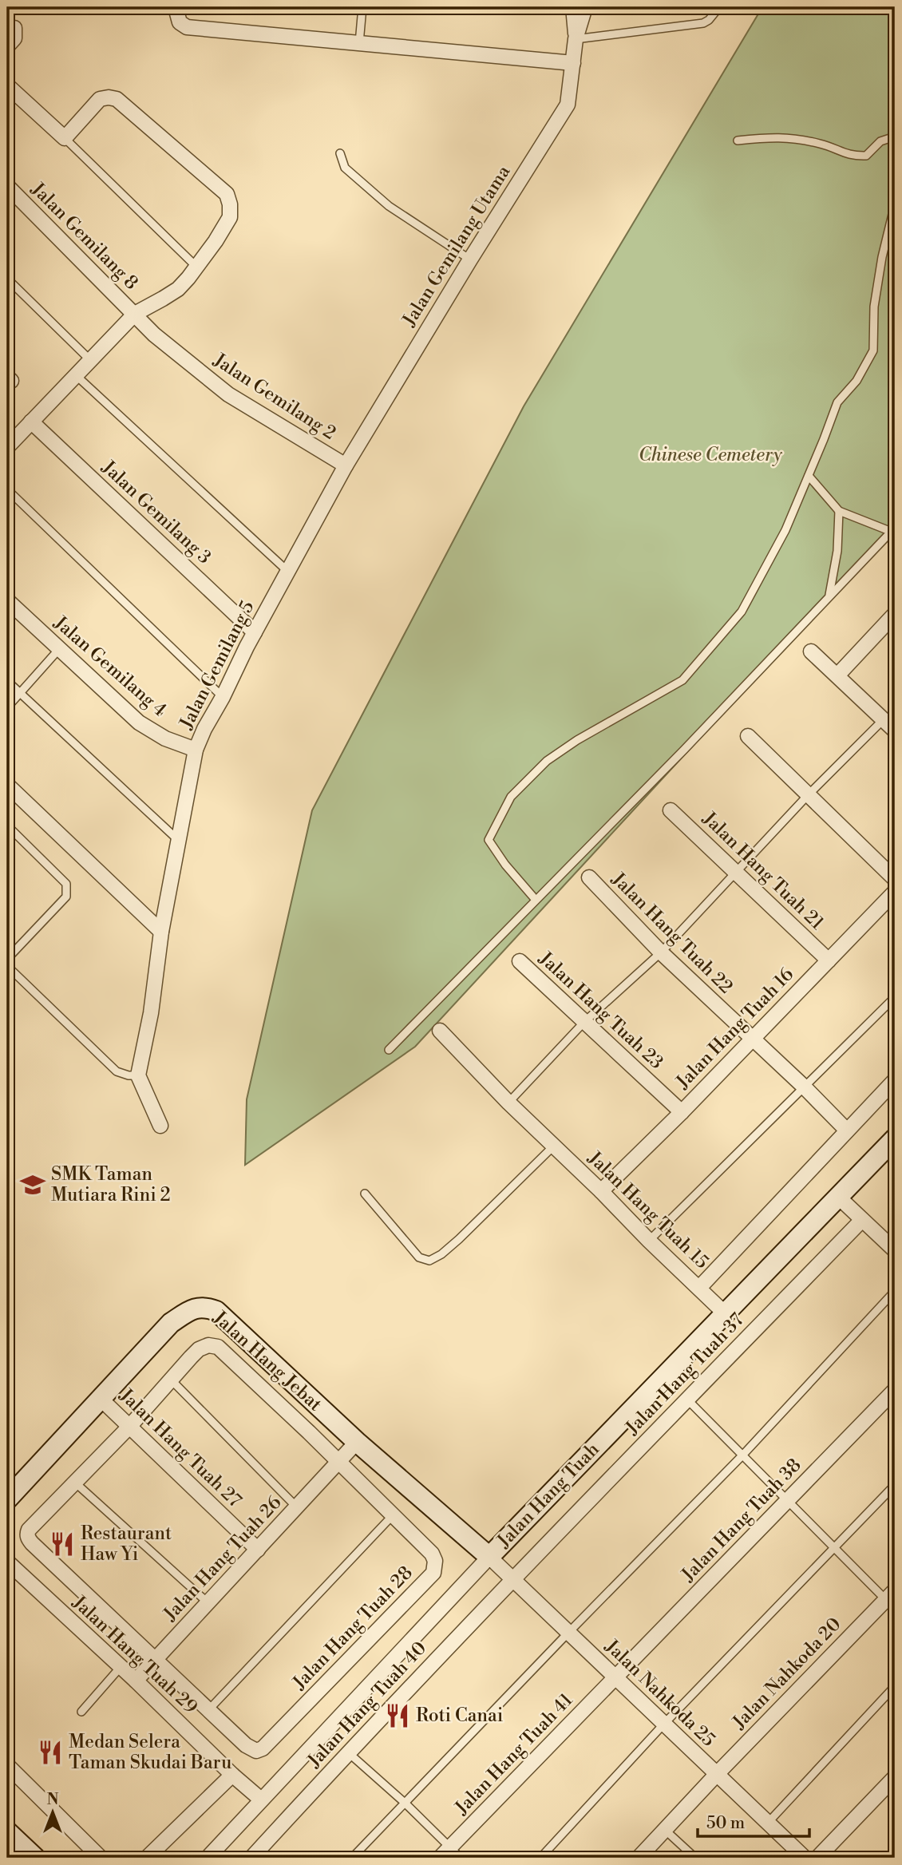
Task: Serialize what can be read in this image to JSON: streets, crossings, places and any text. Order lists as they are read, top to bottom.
{
  "streets": {
    "street": [
      "Jalan Gemilang 8",
      "Jalan Gemilang Utama",
      "Jalan Gemilang 2",
      "Jalan Gemilang 3",
      "Jalan Gemilang 5",
      "Jalan Gemilang 4",
      "Jalan Hang Tuah 21",
      "Jalan Hang Tuah 22",
      "Jalan Hang Tuah 23",
      "Jalan Hang Tuah 16",
      "Jalan Hang Tuah 15",
      "Jalan Hang Jebat",
      "Jalan Hang Tuah 37",
      "Jalan Hang Tuah 27",
      "Jalan Hang Tuah",
      "Jalan Hang Tuah 38",
      "Jalan Hang Tuah 26",
      "Jalan Hang Tuah 28",
      "Jalan Hang Tuah 29",
      "Jalan Nahkoda 20",
      "Jalan Nahkoda 25",
      "Jalan Hang Tuah 40",
      "Jalan Hang Tuah 41"
    ]
  },
  "crossings": [
    ["Jalan Gemilang 8", "Jalan Gemilang 2"],
    ["Jalan Gemilang Utama", "Jalan Gemilang 2"],
    ["Jalan Gemilang Utama", "Jalan Gemilang 5"],
    ["Jalan Gemilang 2", "Jalan Gemilang 5"],
    ["Jalan Gemilang 3", "Jalan Gemilang 5"],
    ["Jalan Gemilang 5", "Jalan Gemilang 4"],
    ["Jalan Hang Tuah 21", "Jalan Hang Tuah 16"],
    ["Jalan Hang Tuah 22", "Jalan Hang Tuah 16"],
    ["Jalan Hang Tuah 22", "Jalan Hang Tuah 15"],
    ["Jalan Hang Tuah 23", "Jalan Hang Tuah 16"],
    ["Jalan Hang Tuah 16", "Jalan Hang Tuah 15"],
    ["Jalan Hang Jebat", "Jalan Hang Tuah 27"],
    ["Jalan Hang Jebat", "Jalan Hang Tuah"],
    ["Jalan Hang Jebat", "Jalan Hang Tuah 26"],
    ["Jalan Hang Jebat", "Jalan Nahkoda 25"],
    ["Jalan Hang Tuah 37", "Jalan Nahkoda 25"],
    ["Jalan Hang Tuah 37", "Jalan Hang Tuah 40"],
    ["Jalan Hang Tuah 27", "Jalan Hang Tuah 26"],
    ["Jalan Hang Tuah 27", "Jalan Hang Tuah 28"],
    ["Jalan Hang Tuah", "Jalan Hang Tuah 29"],
    ["Jalan Hang Tuah", "Jalan Nahkoda 25"],
    ["Jalan Hang Tuah 38", "Jalan Nahkoda 25"],
    ["Jalan Hang Tuah 38", "Jalan Hang Tuah 41"],
    ["Jalan Hang Tuah 26", "Jalan Hang Tuah 28"],
    ["Jalan Hang Tuah 26", "Jalan Hang Tuah 29"],
    ["Jalan Nahkoda 20", "Jalan Nahkoda 25"],
    ["Jalan Nahkoda 25", "Jalan Hang Tuah 40"],
    ["Jalan Nahkoda 25", "Jalan Hang Tuah 41"]
  ],
  "parks": ["Chinese Cemetery"],
  "places": {
    "school or university": ["SMK Taman Mutiara Rini 2"],
    "restaurant": ["Restaurant Haw Yi", "Roti Canai", "Medan Selera Taman Skudai Baru"]
  },
  "scale_bar": "50 m",
  "north": "top"
}
